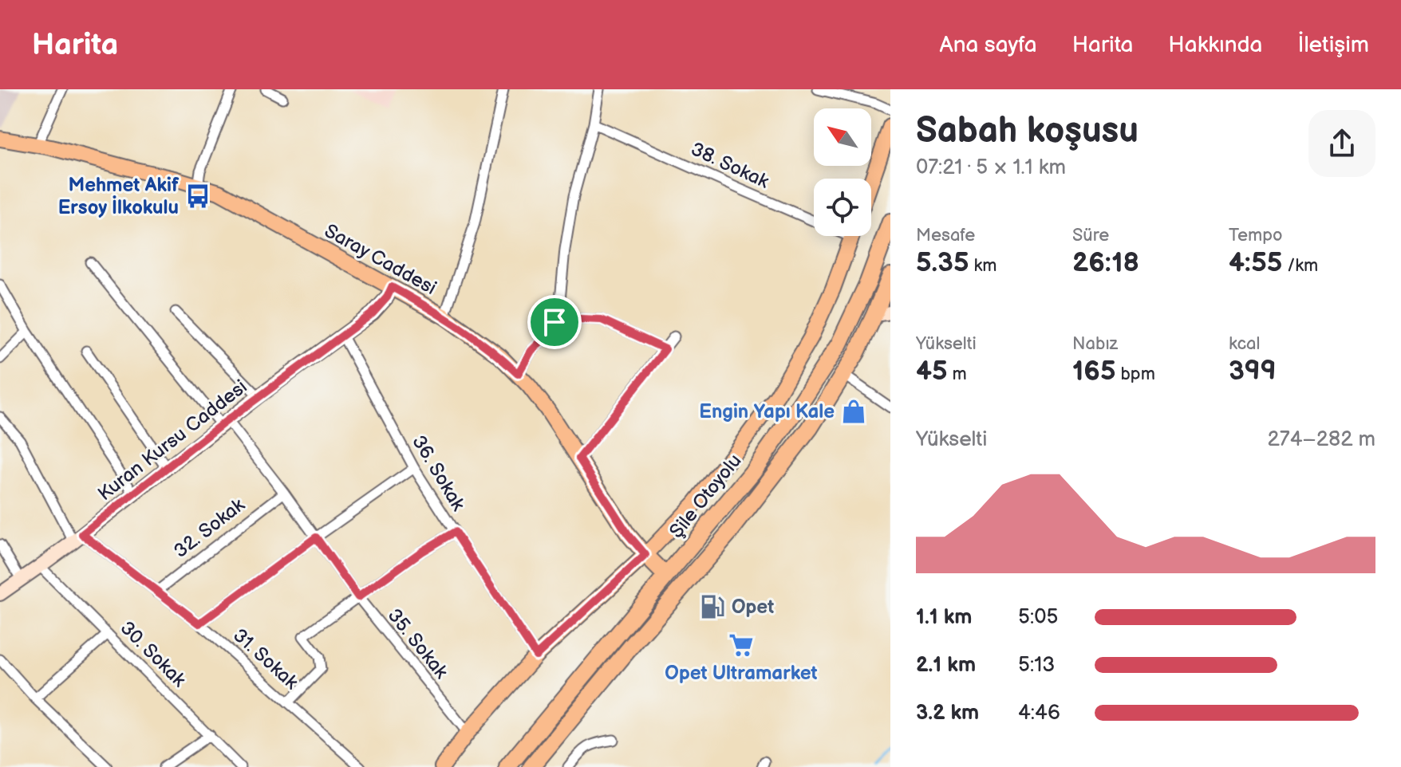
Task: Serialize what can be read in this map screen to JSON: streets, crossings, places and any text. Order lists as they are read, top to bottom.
{
  "streets": {
    "highway": ["Şile Otoyolu"],
    "main road": ["Saray Caddesi", "Kuran Kursu Caddesi"],
    "street": [
      "38. Sokak",
      "36. Sokak",
      "32. Sokak",
      "35. Sokak",
      "30. Sokak",
      "31. Sokak"
    ]
  },
  "crossings": [
    ["Saray Caddesi", "Kuran Kursu Caddesi"],
    ["Kuran Kursu Caddesi", "36. Sokak"],
    ["Kuran Kursu Caddesi", "35. Sokak"],
    ["Kuran Kursu Caddesi", "30. Sokak"],
    ["Kuran Kursu Caddesi", "31. Sokak"],
    ["32. Sokak", "35. Sokak"],
    ["32. Sokak", "31. Sokak"]
  ],
  "places": {
    "bus stop": ["Mehmet Akif Ersoy İlkokulu"],
    "shop": ["Engin Yapı Kale"],
    "fuel station": ["Opet"],
    "supermarket": ["Opet Ultramarket"]
  },
  "north": "top left",
  "page": {
    "header": "Harita",
    "nav": [
      "Ana sayfa",
      "Harita",
      "Hakkında",
      "İletişim"
    ],
    "heading": ["Sabah koşusu", "07:21 · 5 × 1.1 km"],
    "stats": [
      ["Mesafe", "5.35 km"],
      ["Süre", "26:18"],
      ["Tempo", "4:55 /km"],
      ["Yükselti", "45 m"],
      ["Nabız", "165 bpm"],
      ["kcal", "399"]
    ],
    "chart": ["Yükselti", "274–282 m"],
    "list": [
      {
        "name": "1.1 km",
        "note": "5:05"
      },
      {
        "name": "2.1 km",
        "note": "5:13"
      },
      {
        "name": "3.2 km",
        "note": "4:46"
      }
    ]
  }
}
